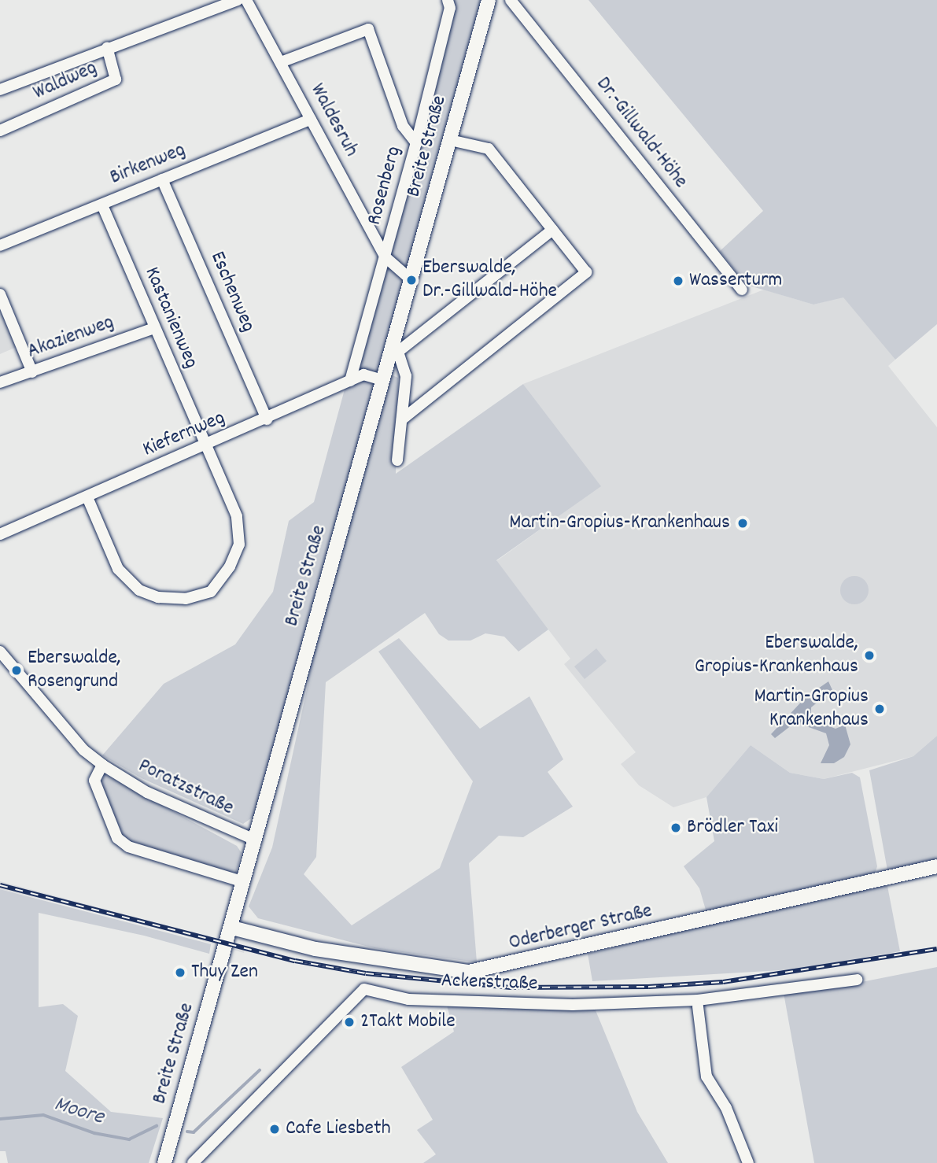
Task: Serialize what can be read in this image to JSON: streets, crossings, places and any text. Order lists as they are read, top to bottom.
{
  "streets": {
    "main road": ["Breite Straße", "Oderberger Straße"],
    "street": [
      "Waldweg",
      "Waldesruh",
      "Dr.-Gillwald-Höhe",
      "Birkenweg",
      "Rosenberg",
      "Eschenweg",
      "Kastanienweg",
      "Akazienweg",
      "Kiefernweg",
      "Poratzstraße",
      "Ackerstraße"
    ]
  },
  "crossings": [
    ["Waldesruh", "Breite Straße"],
    ["Waldesruh", "Birkenweg"],
    ["Waldesruh", "Rosenberg"],
    ["Breite Straße", "Kiefernweg"],
    ["Breite Straße", "Poratzstraße"],
    ["Breite Straße", "Oderberger Straße"],
    ["Birkenweg", "Eschenweg"],
    ["Birkenweg", "Kastanienweg"],
    ["Rosenberg", "Kiefernweg"],
    ["Eschenweg", "Kiefernweg"],
    ["Kastanienweg", "Akazienweg"],
    ["Kastanienweg", "Kiefernweg"]
  ],
  "water": ["Moore"],
  "places": [
    "Eberswalde, Dr.-Gillwald-Höhe",
    "Wasserturm",
    "Martin-Gropius-Krankenhaus",
    "Eberswalde, Gropius-Krankenhaus",
    "Eberswalde, Rosengrund",
    "Martin-Gropius Krankenhaus",
    "Brödler Taxi",
    "Thuy Zen",
    "2Takt Mobile",
    "Cafe Liesbeth"
  ]
}
